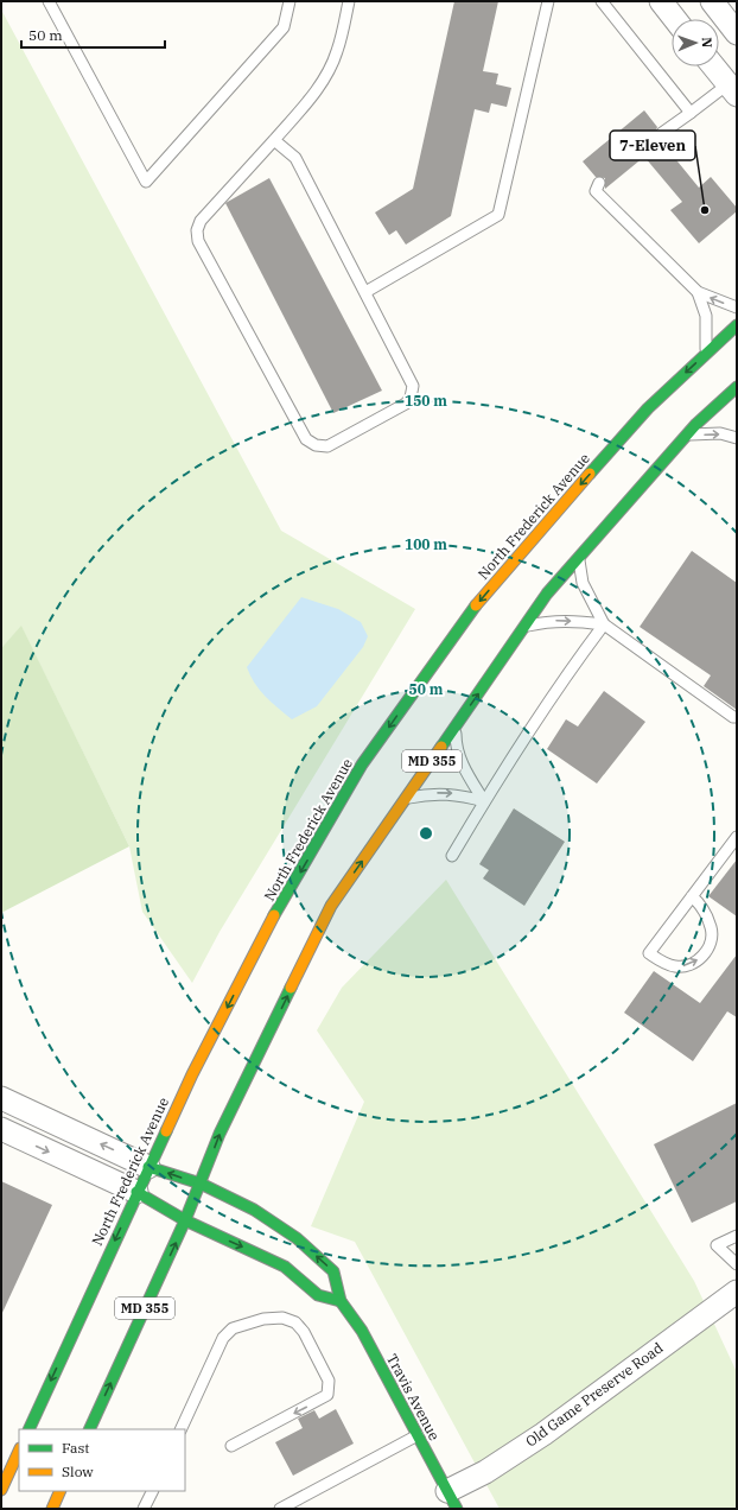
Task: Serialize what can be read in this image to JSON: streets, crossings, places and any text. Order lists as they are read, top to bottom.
{
  "streets": {
    "main road": ["North Frederick Avenue", "MD 355", "Travis Avenue"],
    "street": ["Old Game Preserve Road"]
  },
  "crossings": [
    ["North Frederick Avenue", "Travis Avenue"],
    ["MD 355", "Travis Avenue"],
    ["Old Game Preserve Road", "Travis Avenue"]
  ],
  "places": ["7-Eleven"],
  "legend": ["Fast", "Slow"],
  "scale_bar": "50 m",
  "north": "right",
  "rings": ["150 m", "100 m", "50 m"]
}
